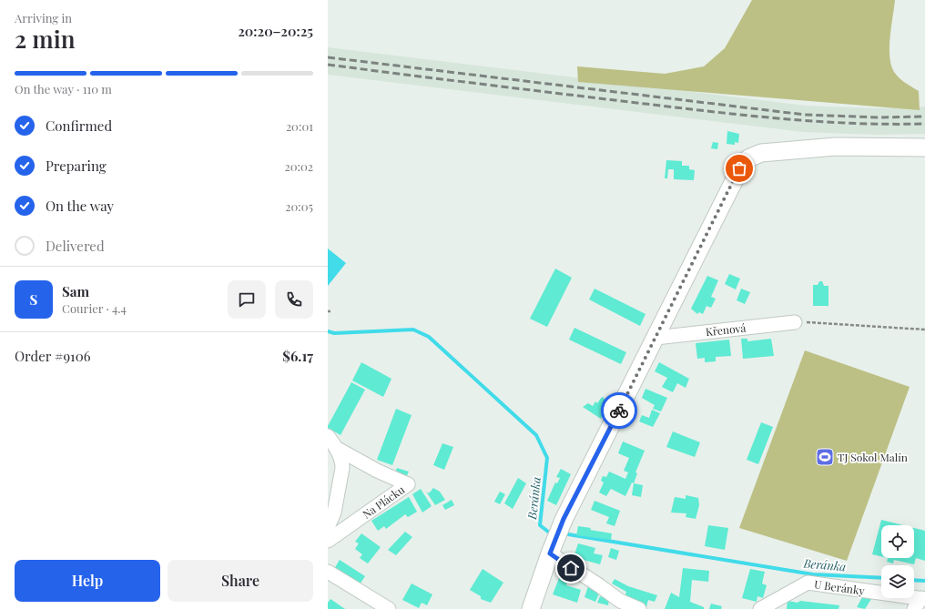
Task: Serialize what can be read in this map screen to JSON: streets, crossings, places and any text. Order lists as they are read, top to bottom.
{
  "streets": {
    "street": ["Křenová", "Na Plácku", "U Beránky"]
  },
  "water": ["Beránka"],
  "places": {
    "sports": ["TJ Sokol Malín"]
  },
  "page": {
    "heading": ["2 min", "Arriving in", "20:20–20:25"],
    "panel": [
      "Sam",
      "Courier · 4.4",
      "Order #9106",
      "$6.17"
    ],
    "bar": "On the way · 110 m",
    "list": [
      ["Confirmed", "20:01"],
      ["Preparing", "20:02"],
      ["On the way", "20:05"],
      "Delivered"
    ],
    "round": "S",
    "buttons": ["Help", "Share"]
  }
}
